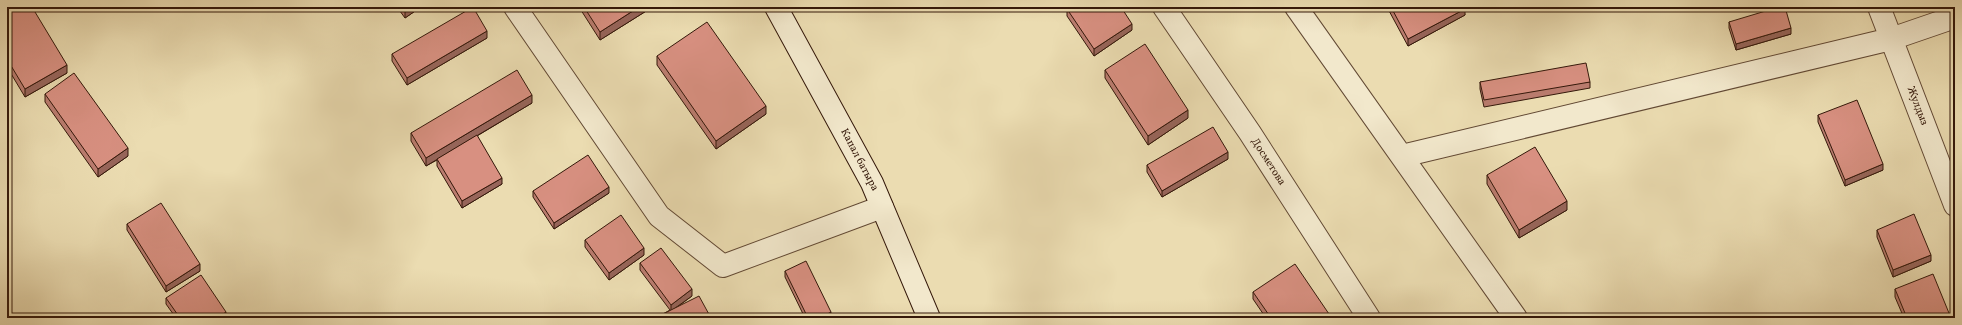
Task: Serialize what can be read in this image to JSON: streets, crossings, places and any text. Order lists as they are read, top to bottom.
{
  "streets": {
    "street": ["Жулдыз", "Капал батыра", "Досметова"]
  }
}
